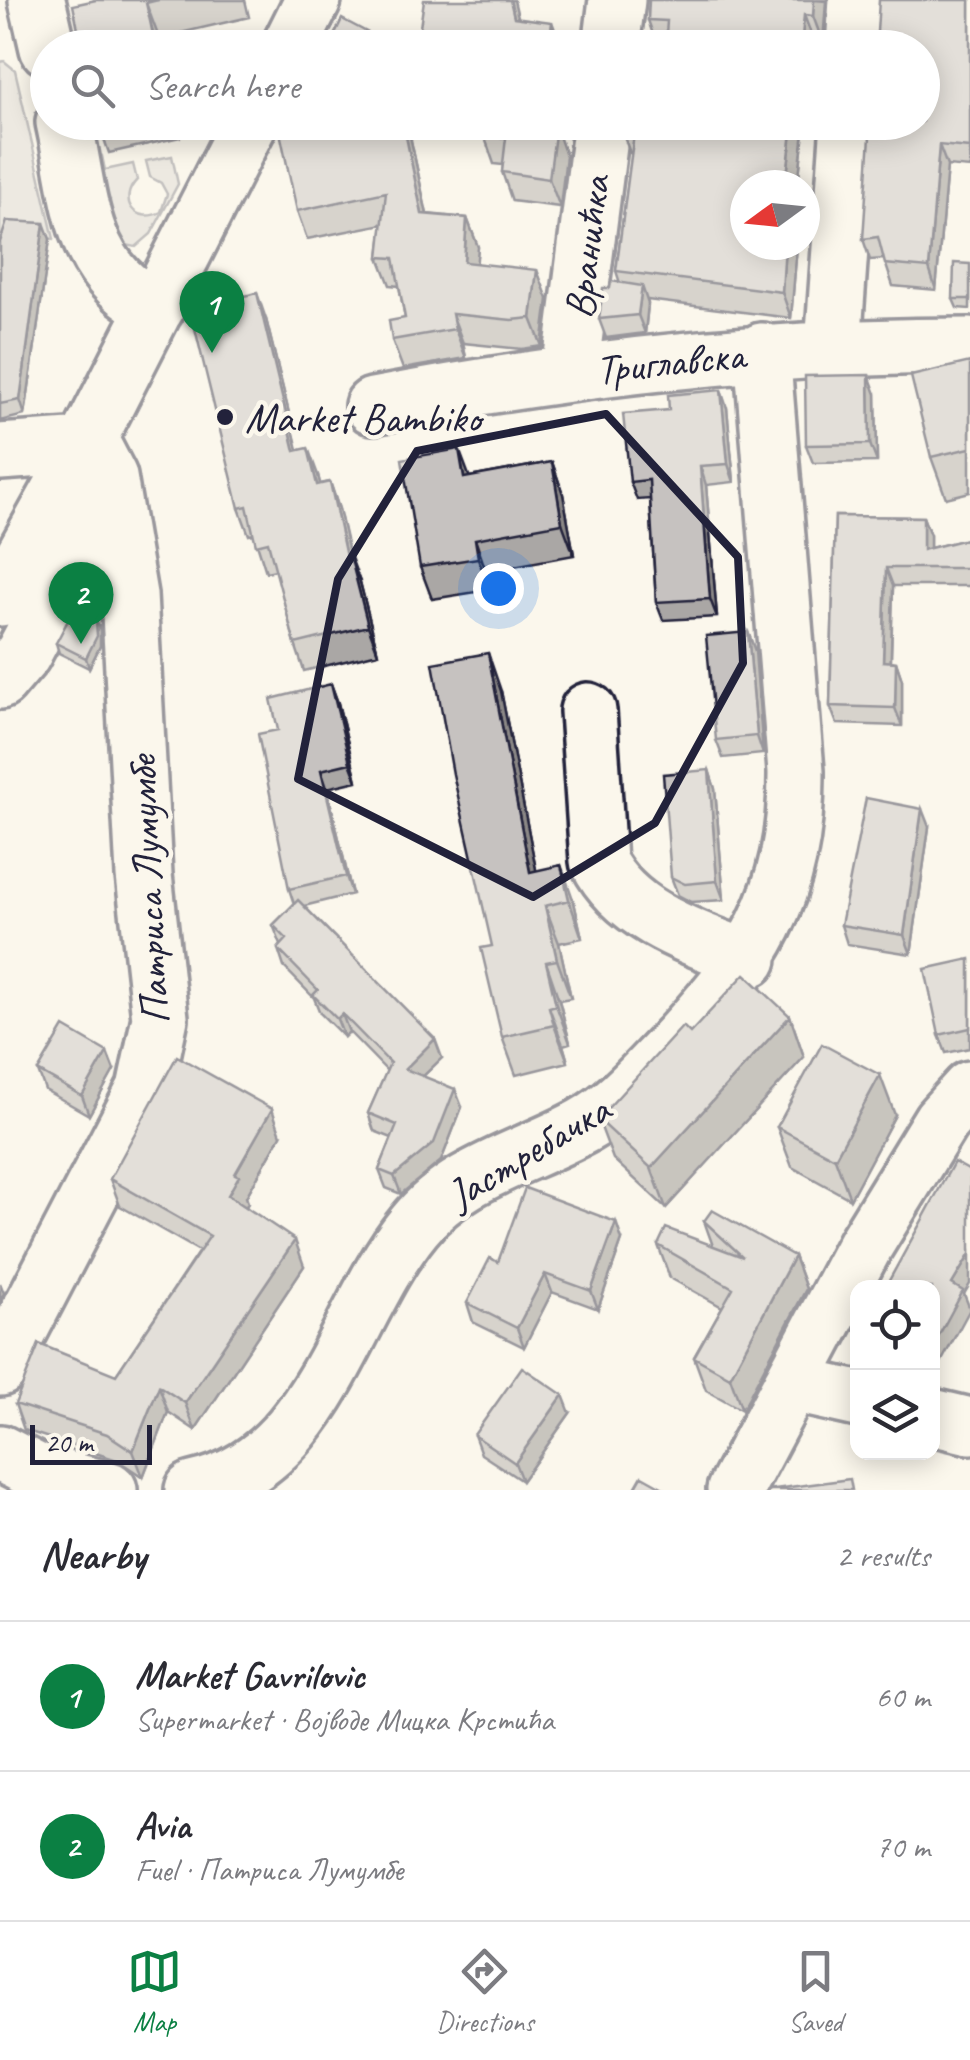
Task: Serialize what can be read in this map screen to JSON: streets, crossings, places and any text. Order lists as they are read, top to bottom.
{
  "streets": {
    "street": [
      "Вранићка",
      "Триглавска",
      "Патриса Лумумбе",
      "Јастребачка"
    ]
  },
  "crossings": [
    ["Вранићка", "Триглавска"],
    ["Триглавска", "Јастребачка"]
  ],
  "places": ["Market Bambiko"],
  "scale_bar": "20 m",
  "north": "left",
  "page": {
    "search": "Search here",
    "pins": ["1", "2"],
    "scale": "20 m",
    "heading": ["Nearby", "2 results"],
    "list": [
      {
        "mark": "1",
        "name": "Market Gavrilovic",
        "note": "Supermarket · Војводе Мицка Крстића",
        "value": "60 m"
      },
      {
        "mark": "2",
        "name": "Avia",
        "note": "Fuel · Патриса Лумумбе",
        "value": "70 m"
      }
    ],
    "nav": ["Map", "Directions", "Saved"]
  }
}
